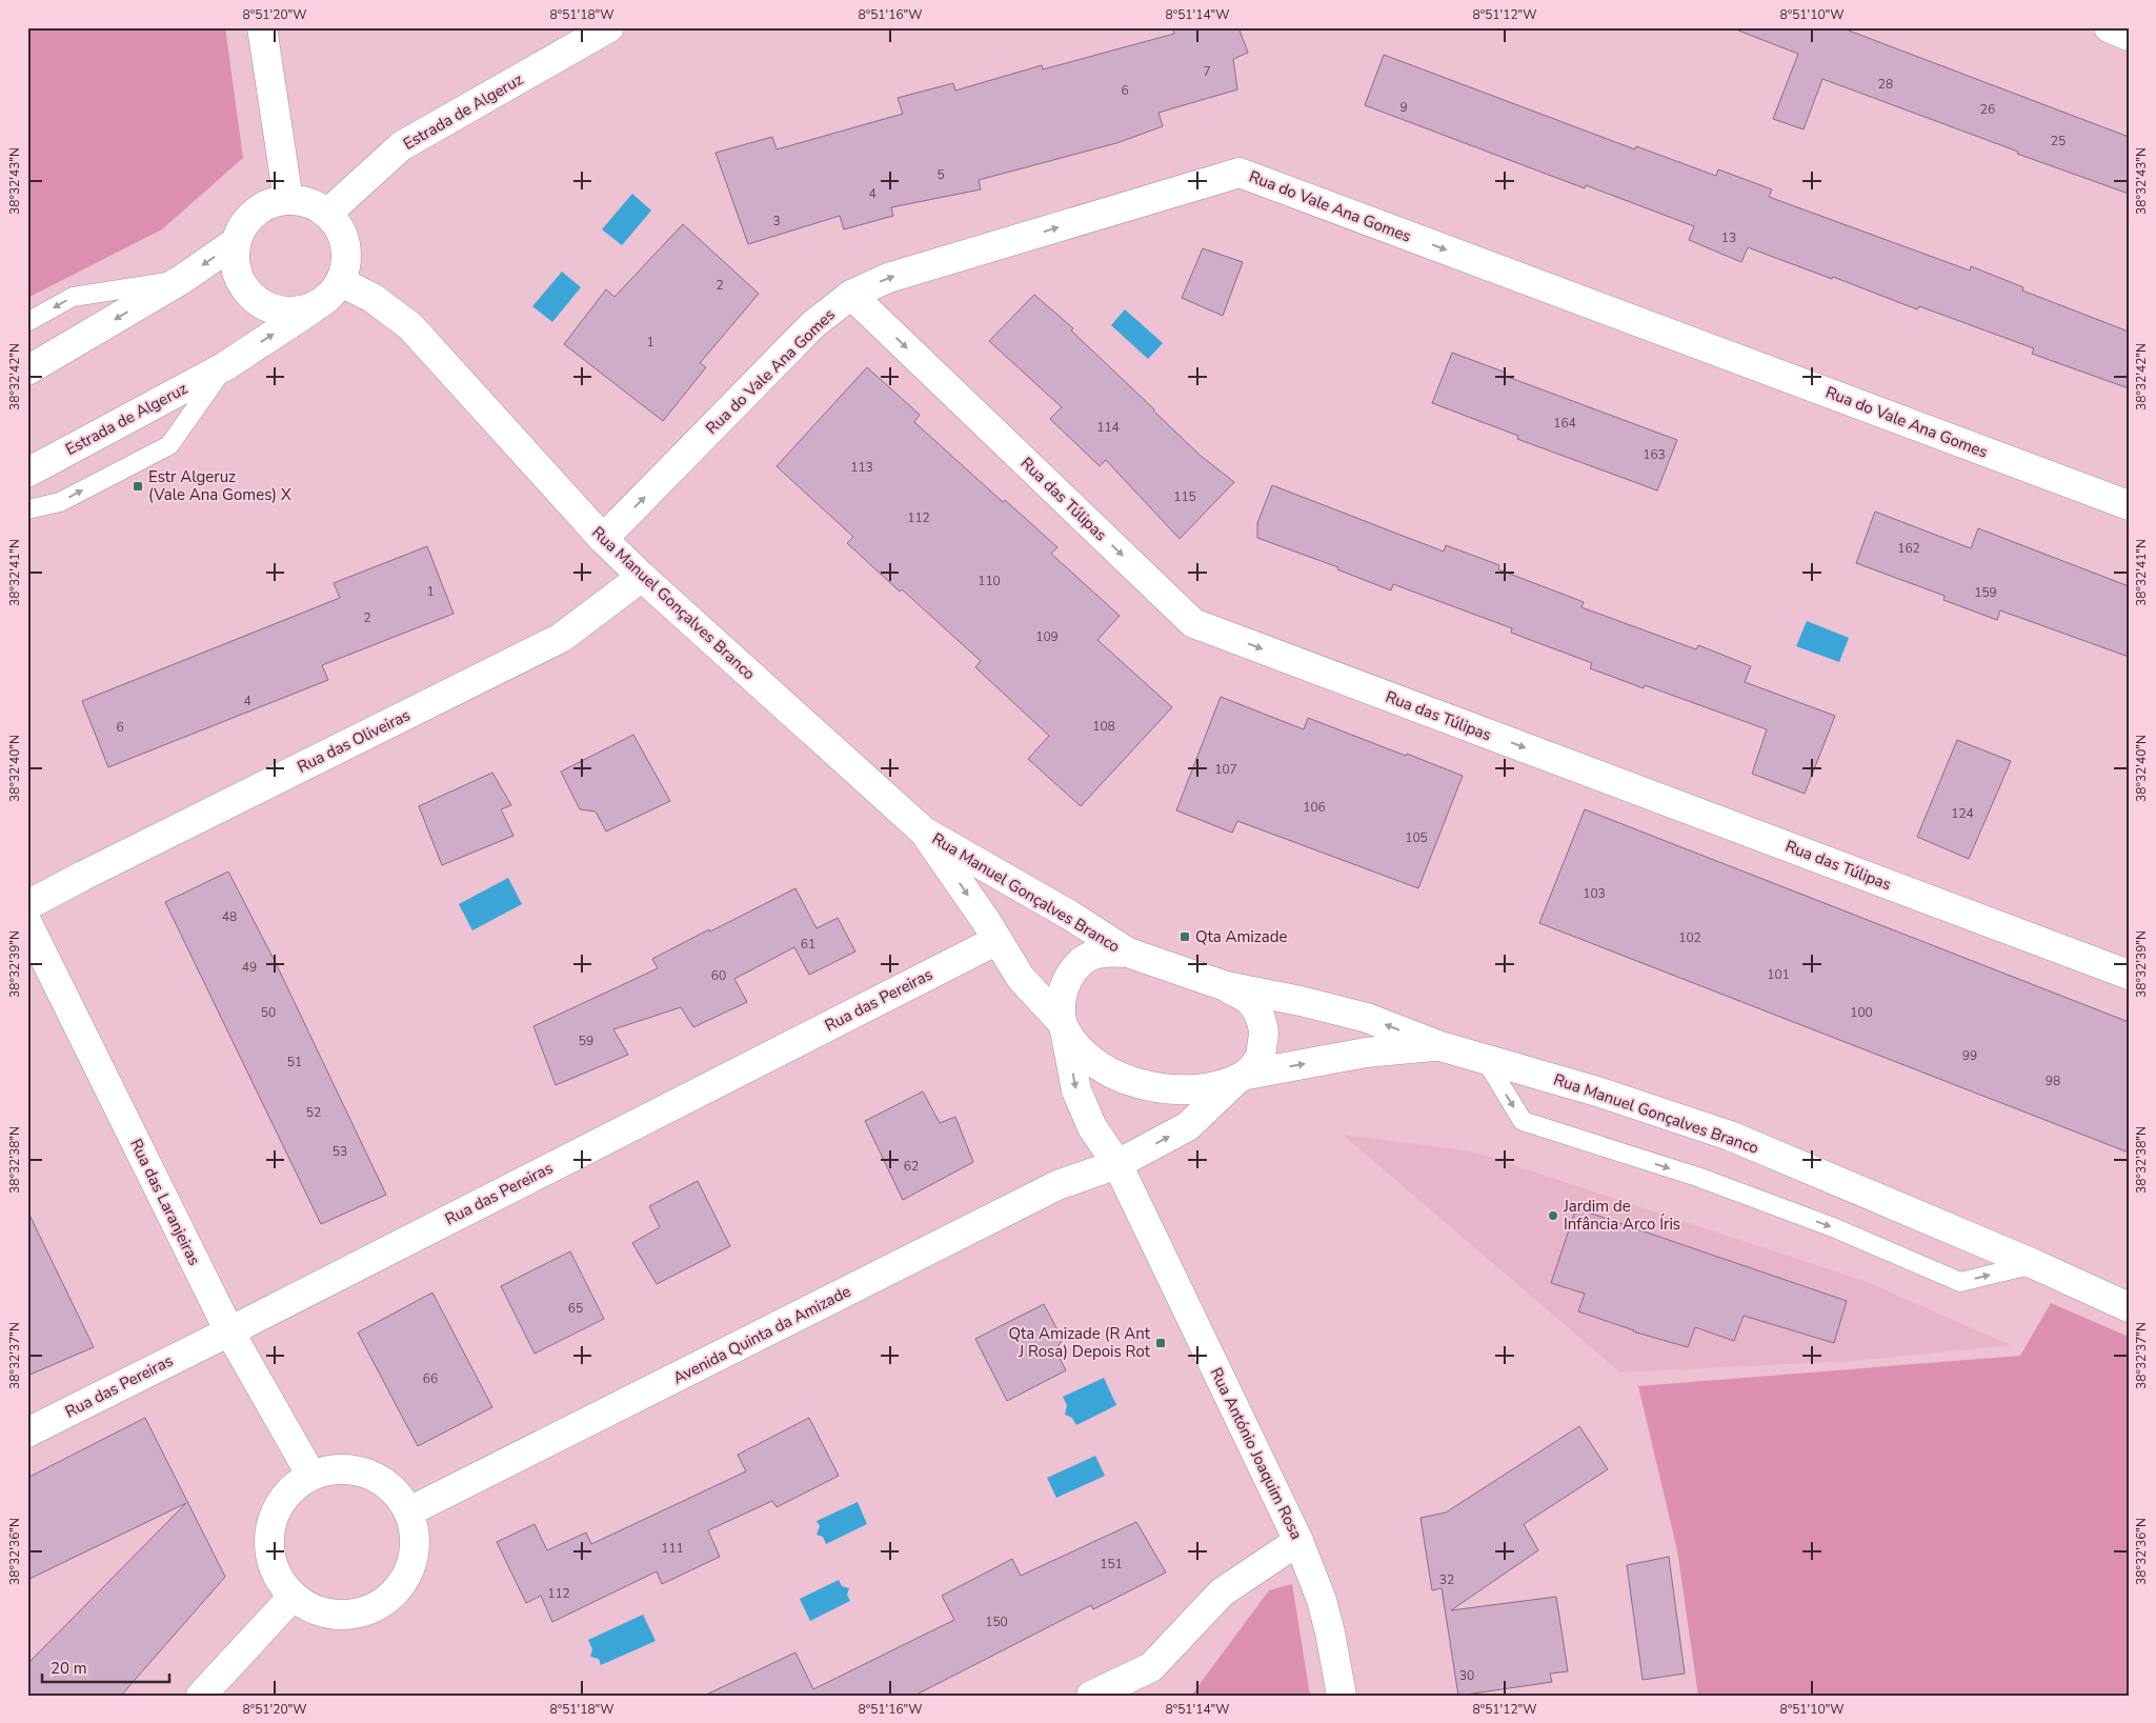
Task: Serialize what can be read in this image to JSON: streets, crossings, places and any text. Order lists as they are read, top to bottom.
{
  "streets": {
    "street": [
      "Estrada de Algeruz",
      "Rua do Vale Ana Gomes",
      "Rua das Túlipas",
      "Rua Manuel Gonçalves Branco",
      "Rua das Oliveiras",
      "Rua das Pereiras",
      "Rua das Laranjeiras",
      "Avenida Quinta da Amizade",
      "Rua António Joaquim Rosa"
    ]
  },
  "crossings": [
    ["Estrada de Algeruz", "Rua Manuel Gonçalves Branco"],
    ["Rua do Vale Ana Gomes", "Rua das Túlipas"],
    ["Rua do Vale Ana Gomes", "Rua Manuel Gonçalves Branco"],
    ["Rua Manuel Gonçalves Branco", "Rua das Oliveiras"],
    ["Rua Manuel Gonçalves Branco", "Rua das Pereiras"],
    ["Rua Manuel Gonçalves Branco", "Rua António Joaquim Rosa"],
    ["Rua das Pereiras", "Rua das Laranjeiras"],
    ["Rua das Laranjeiras", "Avenida Quinta da Amizade"],
    ["Avenida Quinta da Amizade", "Rua António Joaquim Rosa"]
  ],
  "one_way": ["Rua do Vale Ana Gomes", "Rua das Túlipas"],
  "places": {
    "transit": ["Estr Algeruz (Vale Ana Gomes) X", "Qta Amizade", "Qta Amizade (R Ant J Rosa) Depois Rot"],
    "other": ["Jardim de Infância Arco Íris"]
  },
  "house_numbers": [
    "7",
    "28",
    "6",
    "9",
    "26",
    "25",
    "5",
    "4",
    "3",
    "13",
    "2",
    "1",
    "164",
    "114",
    "163",
    "113",
    "115",
    "112",
    "162",
    "110",
    "1",
    "159",
    "2",
    "109",
    "4",
    "108",
    "6",
    "107",
    "106",
    "124",
    "105",
    "103",
    "48",
    "102",
    "61",
    "49",
    "101",
    "60",
    "50",
    "100",
    "59",
    "99",
    "51",
    "98",
    "52",
    "53",
    "62",
    "65",
    "66",
    "111",
    "151",
    "32",
    "112",
    "150",
    "30"
  ],
  "scale_bar": "20 m",
  "coordinates": [
    "8°51'20\"W",
    "8°51'18\"W",
    "8°51'16\"W",
    "8°51'14\"W",
    "8°51'12\"W",
    "8°51'10\"W",
    "38°32'43\"N",
    "38°32'42\"N",
    "38°32'41\"N",
    "38°32'40\"N",
    "38°32'39\"N",
    "38°32'38\"N",
    "38°32'37\"N",
    "38°32'36\"N"
  ]
}
